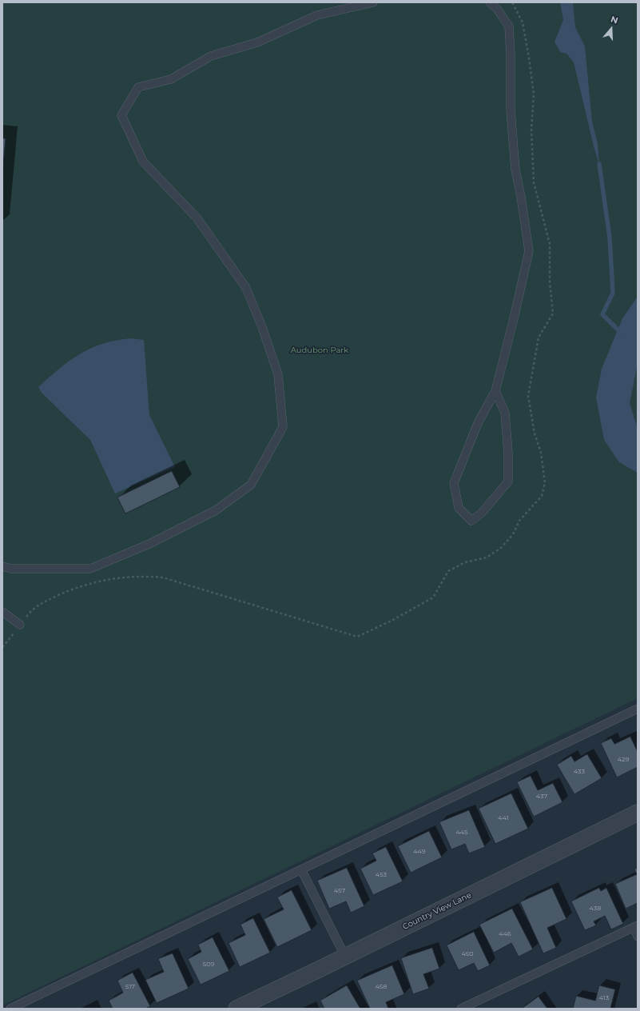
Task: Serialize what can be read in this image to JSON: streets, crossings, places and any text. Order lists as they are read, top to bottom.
{
  "streets": {
    "street": ["Country View Lane"]
  },
  "parks": ["Audubon Park"],
  "house_numbers": [
    "429",
    "433",
    "437",
    "441",
    "445",
    "449",
    "453",
    "457",
    "438",
    "446",
    "450",
    "509",
    "517",
    "458",
    "413"
  ],
  "north": "top"
}
